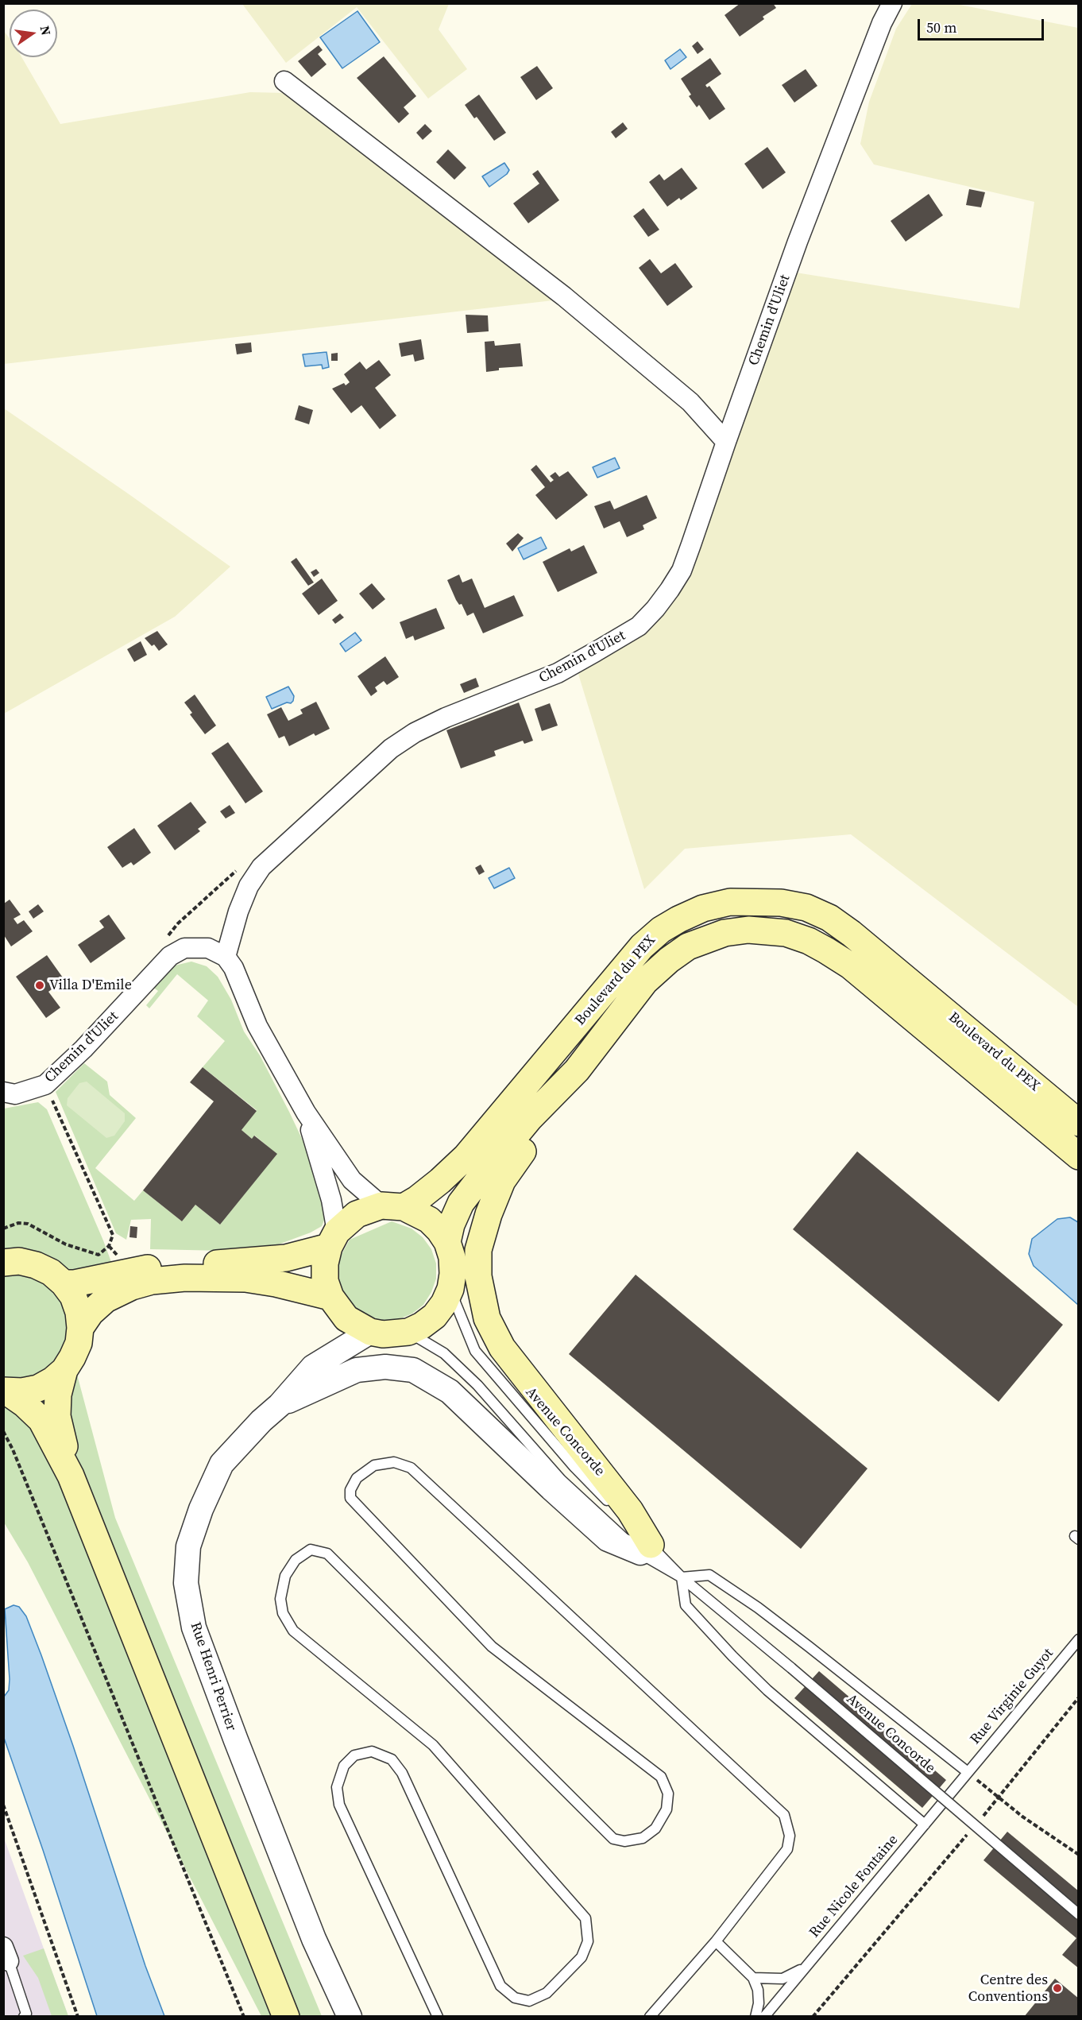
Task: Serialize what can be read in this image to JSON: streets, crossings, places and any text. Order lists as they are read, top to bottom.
{
  "streets": {
    "main road": ["Boulevard du PEX"],
    "street": ["Chemin d'Uliet", "Rue Henri Perrier"],
    "lane": ["Avenue Concorde", "Rue Virginie Guyot", "Rue Nicole Fontaine"]
  },
  "crossings": [
    ["Boulevard du PEX", "Avenue Concorde"],
    ["Boulevard du PEX", "Rue Henri Perrier"],
    ["Avenue Concorde", "Rue Henri Perrier"],
    ["Avenue Concorde", "Rue Virginie Guyot"],
    ["Rue Virginie Guyot", "Rue Nicole Fontaine"]
  ],
  "places": ["Villa D'Emile", "Centre des Conventions"],
  "scale_bar": "50 m",
  "north": "right"
}
